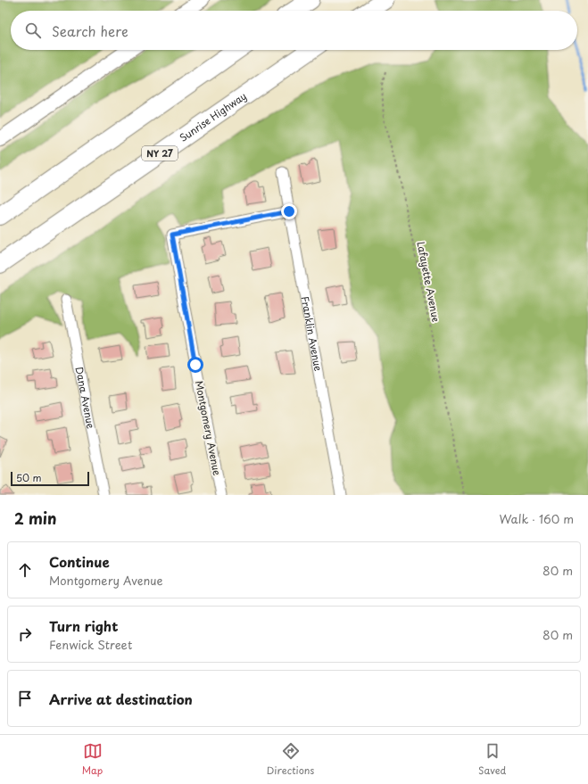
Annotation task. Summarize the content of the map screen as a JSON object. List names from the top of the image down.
{
  "streets": {
    "highway": ["Sunrise Highway", "NY 27"],
    "street": ["Franklin Avenue", "Dana Avenue", "Montgomery Avenue"],
    "path": ["Lafayette Avenue"]
  },
  "crossings": [
    ["Franklin Avenue", "Montgomery Avenue"]
  ],
  "scale_bar": "50 m",
  "page": {
    "search": "Search here",
    "scale": "50 m",
    "heading": ["2 min", "Walk · 160 m"],
    "list": [
      ["Continue", "Montgomery Avenue", "80 m"],
      ["Turn right", "Fenwick Street", "80 m"],
      "Arrive at destination"
    ],
    "nav": ["Map", "Directions", "Saved"]
  }
}
